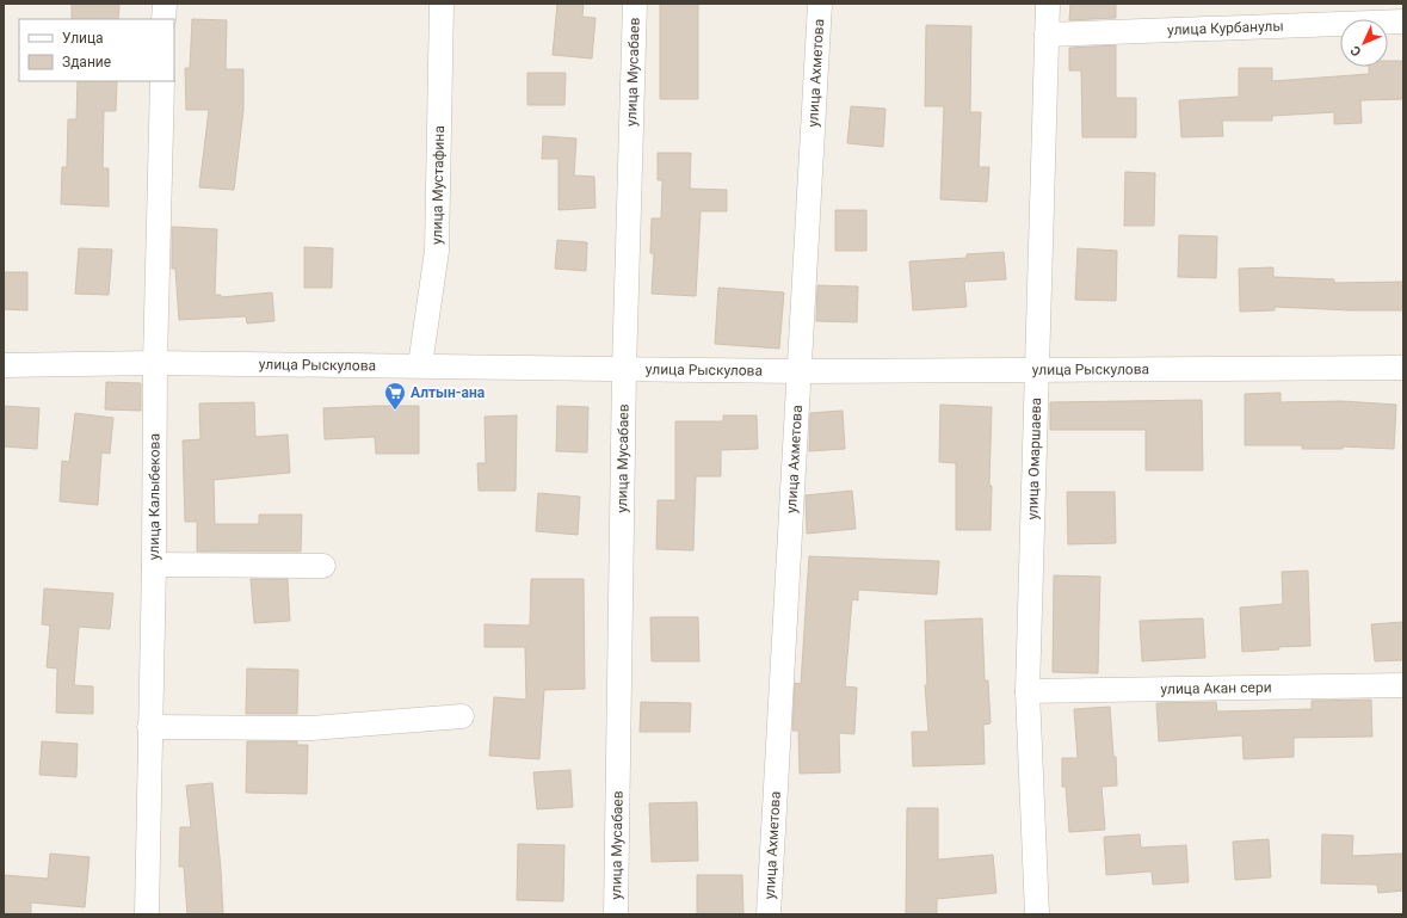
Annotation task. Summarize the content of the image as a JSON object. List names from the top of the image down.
{
  "streets": {
    "street": [
      "улица Курбанулы",
      "улица Мусабаев",
      "улица Ахметова",
      "улица Мустафина",
      "улица Рыскулова",
      "улица Омаршаева",
      "улица Калыбекова",
      "улица Акан сери"
    ]
  },
  "crossings": [
    ["улица Курбанулы", "улица Омаршаева"],
    ["улица Мусабаев", "улица Рыскулова"],
    ["улица Ахметова", "улица Рыскулова"],
    ["улица Мустафина", "улица Рыскулова"],
    ["улица Рыскулова", "улица Омаршаева"],
    ["улица Рыскулова", "улица Калыбекова"],
    ["улица Омаршаева", "улица Акан сери"]
  ],
  "places": {
    "supermarket": ["Алтын-ана"]
  },
  "legend": ["Улица", "Здание"],
  "north": "bottom left"
}
